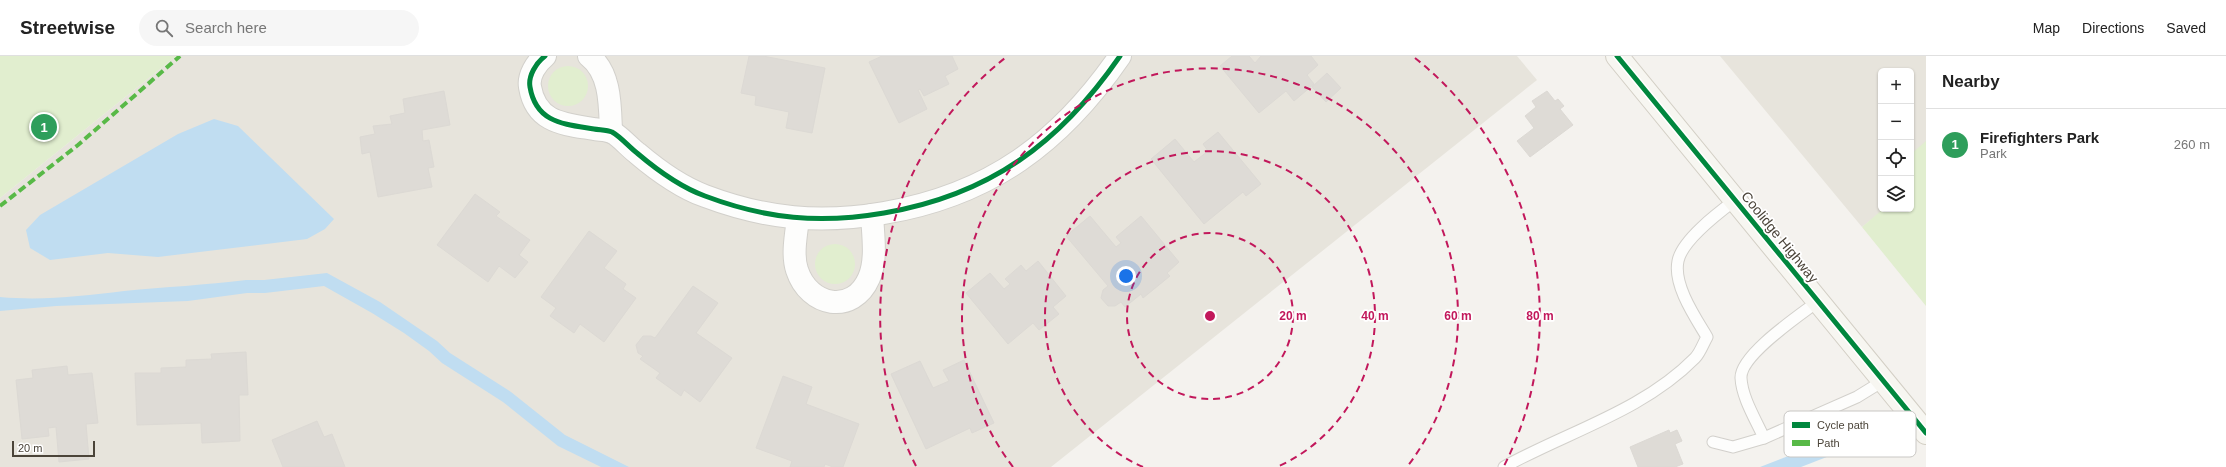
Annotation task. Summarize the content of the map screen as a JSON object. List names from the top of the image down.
{
  "streets": {
    "street": ["Coolidge Highway"]
  },
  "legend": ["Cycle path", "Path"],
  "scale_bar": "20 m",
  "page": {
    "header": "Streetwise",
    "search": "Search here",
    "nav": ["Map", "Directions", "Saved"],
    "heading": "Nearby",
    "map_buttons": ["+", "−"],
    "list": [
      {
        "mark": "1",
        "name": "Firefighters Park",
        "note": "Park",
        "value": "260 m"
      }
    ],
    "pins": "1",
    "scale": "20 m"
  },
  "rings": [
    "20 m",
    "40 m",
    "60 m",
    "80 m"
  ]
}
